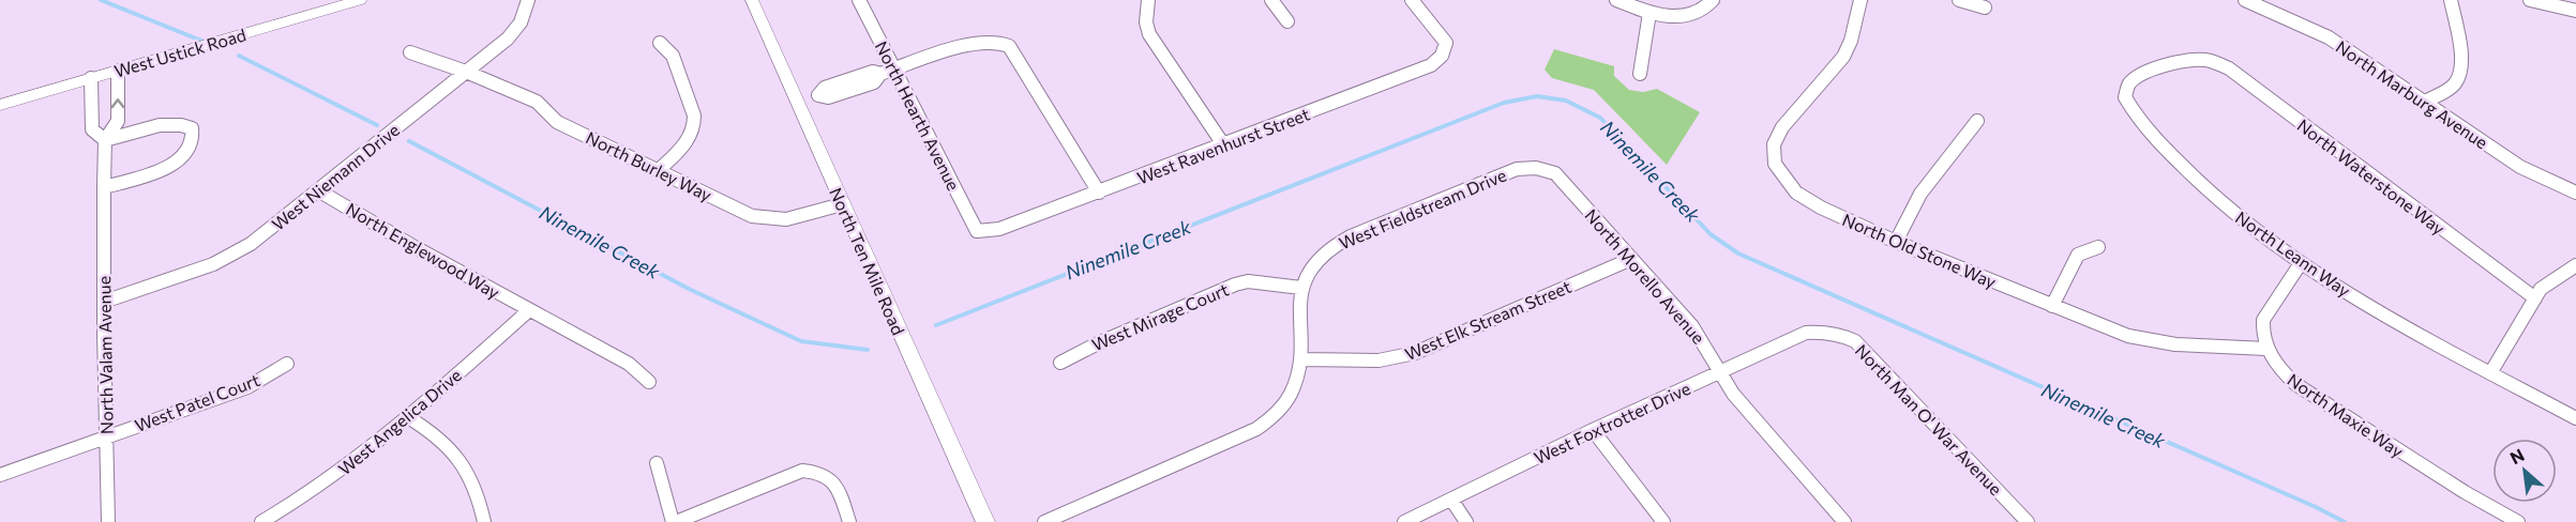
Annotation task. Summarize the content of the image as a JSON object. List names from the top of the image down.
{
  "streets": {
    "main road": ["West Ustick Road", "North Ten Mile Road"],
    "street": [
      "North Marburg Avenue",
      "North Hearth Avenue",
      "West Ravenhurst Street",
      "North Burley Way",
      "West Niemann Drive",
      "North Waterstone Way",
      "West Fieldstream Drive",
      "North Englewood Way",
      "North Old Stone Way",
      "North Leann Way",
      "North Morello Avenue",
      "West Mirage Court",
      "West Elk Stream Street",
      "North Valam Avenue",
      "West Patel Court",
      "North Maxie Way",
      "North Man O' War Avenue",
      "West Angelica Drive",
      "West Foxtrotter Drive"
    ]
  },
  "crossings": [
    ["West Ustick Road", "North Valam Avenue"],
    ["North Hearth Avenue", "West Ravenhurst Street"],
    ["North Burley Way", "West Niemann Drive"],
    ["North Burley Way", "North Ten Mile Road"],
    ["West Niemann Drive", "North Englewood Way"],
    ["West Niemann Drive", "North Valam Avenue"],
    ["North Waterstone Way", "North Leann Way"],
    ["West Fieldstream Drive", "North Morello Avenue"],
    ["West Fieldstream Drive", "West Mirage Court"],
    ["West Fieldstream Drive", "West Elk Stream Street"],
    ["North Englewood Way", "West Angelica Drive"],
    ["North Old Stone Way", "North Maxie Way"],
    ["North Morello Avenue", "West Elk Stream Street"],
    ["North Morello Avenue", "West Foxtrotter Drive"],
    ["North Valam Avenue", "West Patel Court"],
    ["North Man O' War Avenue", "West Foxtrotter Drive"]
  ],
  "water": ["Ninemile Creek"],
  "north": "top left"
}
